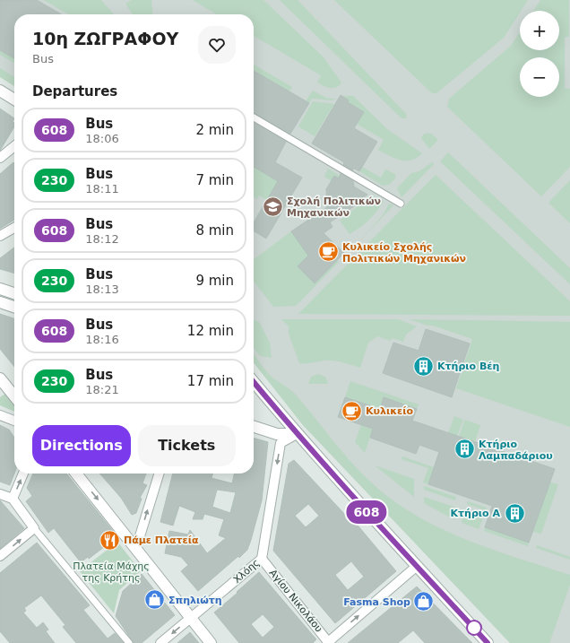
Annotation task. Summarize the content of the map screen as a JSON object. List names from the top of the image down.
{
  "streets": {
    "street": ["Χλόης", "Αγίου Νικολάου"]
  },
  "crossings": [
    ["Χλόης", "Αγίου Νικολάου"]
  ],
  "one_way": ["Χλόης"],
  "parks": ["Πλατεία Μάχης της Κρήτης"],
  "places": {
    "school or university": ["Σχολή Πολιτικών Μηχανικών"],
    "cafe": ["Κυλικείο Σχολής Πολιτικών Μηχανικών", "Κυλικείο"],
    "building": ["Κτήριο Βέη", "Κτήριο Λαμπαδάριου", "Κτήριο Α"],
    "restaurant": ["Πάμε Πλατεία"],
    "shop": ["Σπηλιώτη", "Fasma Shop"]
  },
  "lines": ["bus line 608"],
  "page": {
    "on_map": "608",
    "map_buttons": ["+", "−"],
    "heading": [
      ["10η ΖΩΓΡΑΦΟΥ", "Bus"],
      "Departures"
    ],
    "list": [
      {
        "mark": "608",
        "name": "Bus",
        "note": "18:06",
        "value": "2 min"
      },
      {
        "mark": "230",
        "name": "Bus",
        "note": "18:11",
        "value": "7 min"
      },
      {
        "mark": "608",
        "name": "Bus",
        "note": "18:12",
        "value": "8 min"
      },
      {
        "mark": "230",
        "name": "Bus",
        "note": "18:13",
        "value": "9 min"
      },
      {
        "mark": "608",
        "name": "Bus",
        "note": "18:16",
        "value": "12 min"
      },
      {
        "mark": "230",
        "name": "Bus",
        "note": "18:21",
        "value": "17 min"
      }
    ],
    "buttons": ["Directions", "Tickets"]
  }
}
